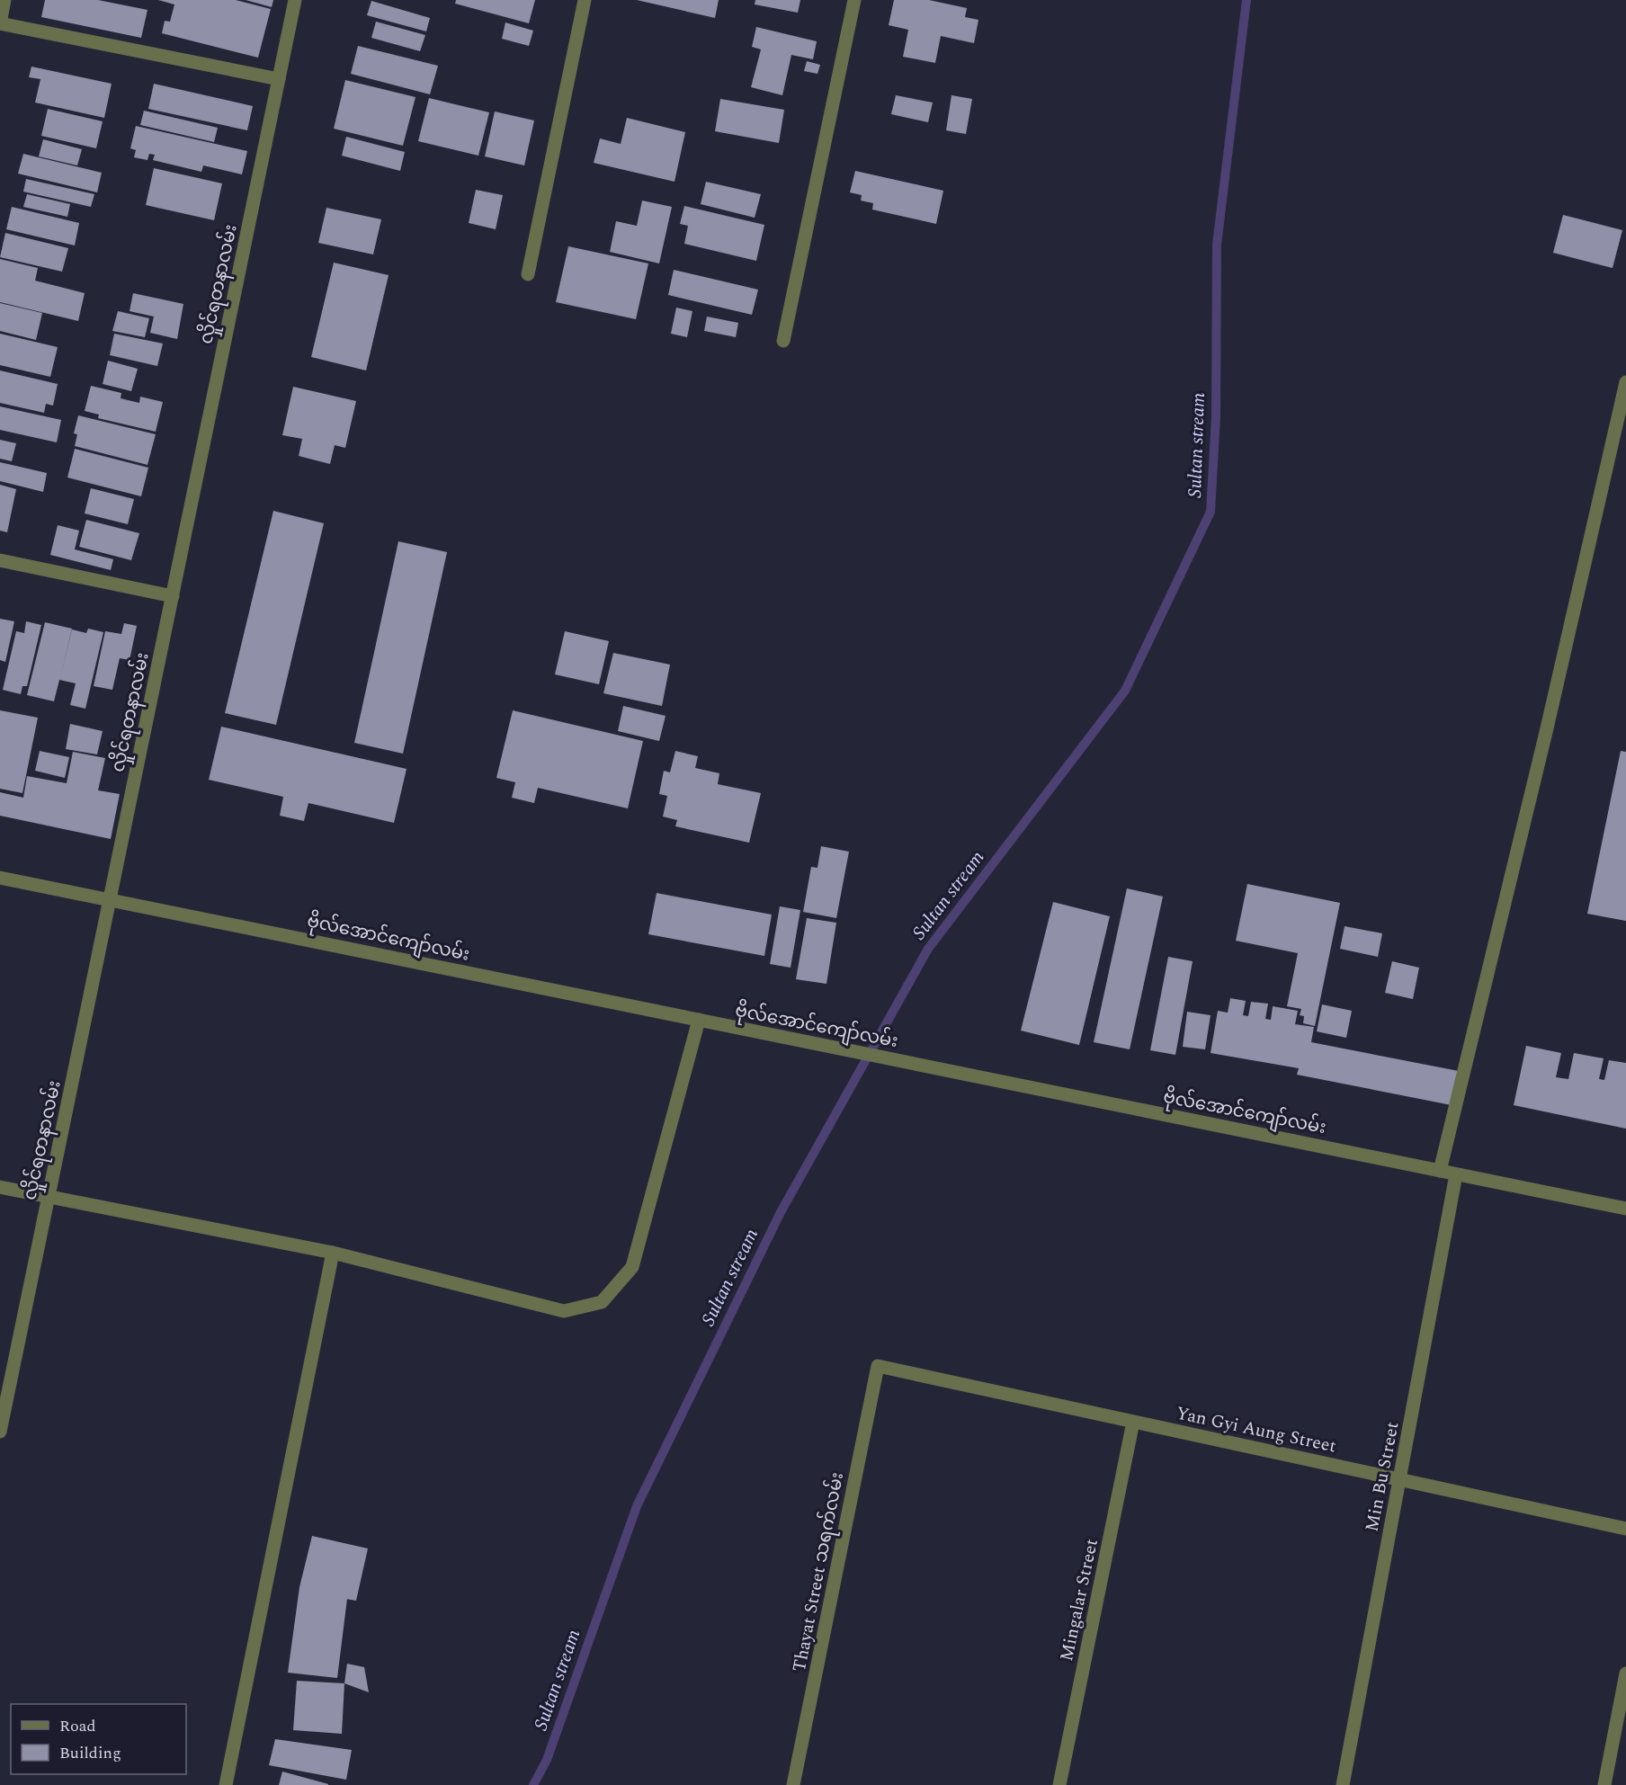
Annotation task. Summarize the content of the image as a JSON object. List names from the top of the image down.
{
  "streets": {
    "street": [
      "လှိုင်ရတနာလမ်း",
      "ဗိုလ်အောင်ကျော်လမ်း",
      "Yan Gyi Aung Street",
      "Min Bu Street",
      "Thayat Street သရက်လမ်း",
      "Mingalar Street"
    ]
  },
  "crossings": [
    ["လှိုင်ရတနာလမ်း", "ဗိုလ်အောင်ကျော်လမ်း"],
    ["ဗိုလ်အောင်ကျော်လမ်း", "Min Bu Street"],
    ["Yan Gyi Aung Street", "Min Bu Street"],
    ["Yan Gyi Aung Street", "Thayat Street သရက်လမ်း"],
    ["Yan Gyi Aung Street", "Mingalar Street"]
  ],
  "water": ["Sultan stream"],
  "legend": ["Road", "Building"]
}
